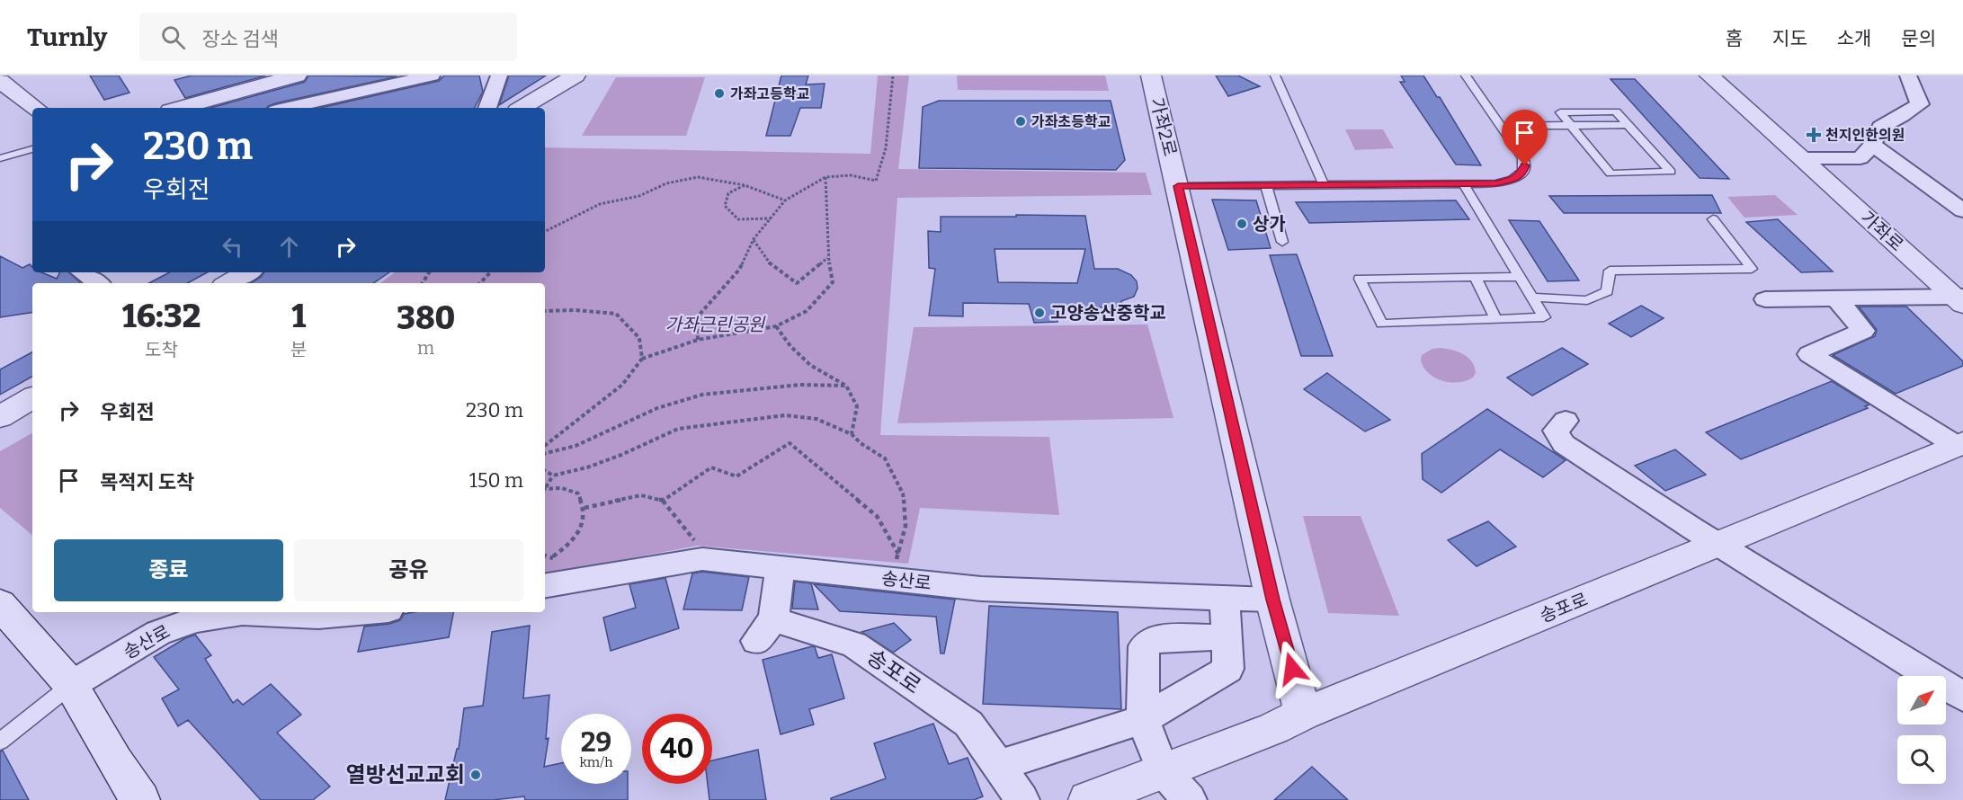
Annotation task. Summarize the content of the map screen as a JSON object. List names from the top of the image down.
{
  "streets": {
    "street": [
      "가좌2로",
      "가좌로",
      "송산로",
      "송포로"
    ]
  },
  "crossings": [
    ["가좌2로", "송산로"],
    ["가좌2로", "송포로"],
    ["송산로", "송포로"]
  ],
  "parks": ["가좌근린공원"],
  "places": {
    "other": [
      "가좌고등학교",
      "가좌초등학교",
      "상가",
      "고양송산중학교",
      "열방선교교회"
    ],
    "health": ["천지인한의원"]
  },
  "north": "top right",
  "page": {
    "header": "Turnly",
    "search": "장소 검색",
    "nav": [
      "홈",
      "지도",
      "소개",
      "문의"
    ],
    "turn": ["230 m", "우회전"],
    "eta": [
      "16:32",
      "도착",
      "1",
      "분",
      "380",
      "m"
    ],
    "list": [
      {
        "name": "우회전",
        "value": "230 m"
      },
      {
        "name": "목적지 도착",
        "value": "150 m"
      }
    ],
    "buttons": ["종료", "공유"],
    "speed": "29 km/h",
    "limit": "40"
  }
}
